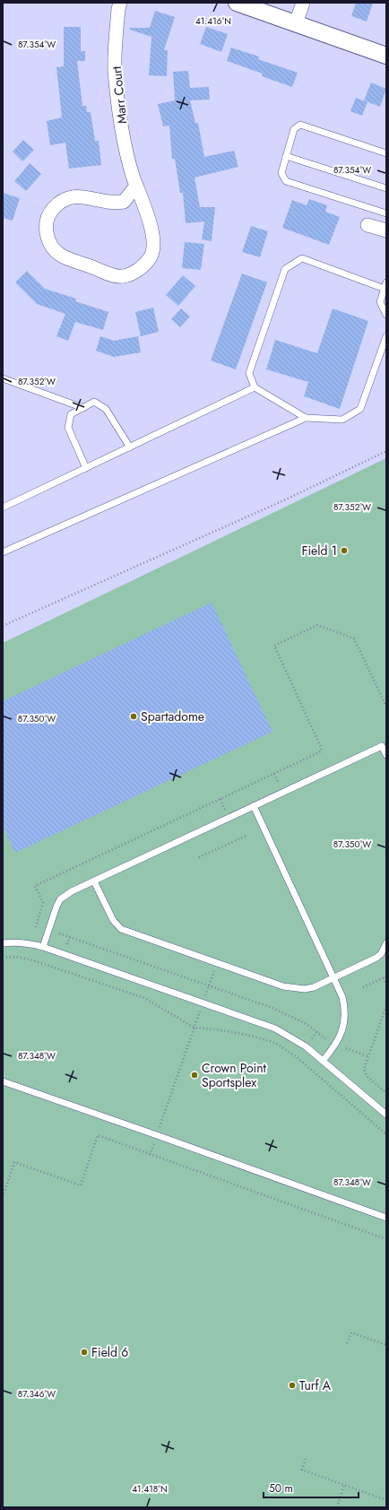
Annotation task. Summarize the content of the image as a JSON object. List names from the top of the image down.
{
  "streets": {
    "street": ["Marr Court"]
  },
  "places": [
    "Field 1",
    "Spartadome",
    "Crown Point Sportsplex",
    "Field 6",
    "Turf A"
  ],
  "scale_bar": "50 m",
  "coordinates": [
    "41.416°N",
    "87.354°W",
    "87.352°W",
    "87.350°W",
    "87.348°W",
    "87.346°W",
    "41.418°N"
  ]
}
